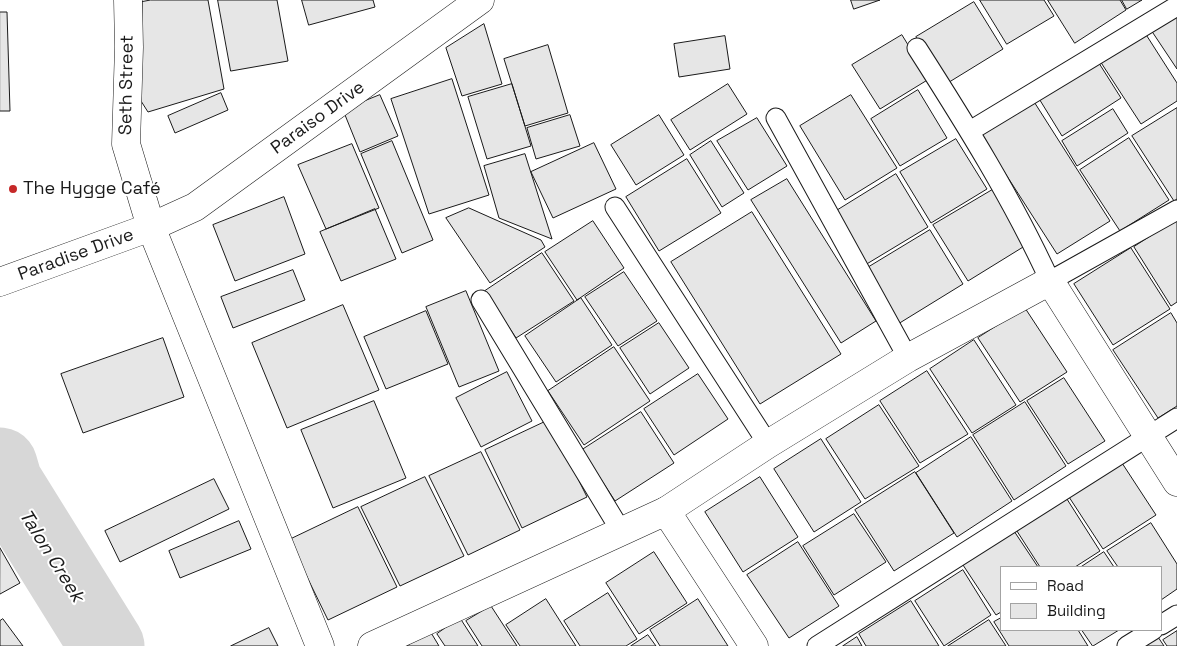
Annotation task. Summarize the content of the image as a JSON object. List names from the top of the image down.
{
  "streets": {
    "street": ["Seth Street", "Paraiso Drive", "Paradise Drive"]
  },
  "crossings": [
    ["Seth Street", "Paraiso Drive"],
    ["Seth Street", "Paradise Drive"],
    ["Paraiso Drive", "Paradise Drive"]
  ],
  "water": ["Talon Creek"],
  "places": ["The Hygge Café"],
  "legend": ["Road", "Building"]
}
